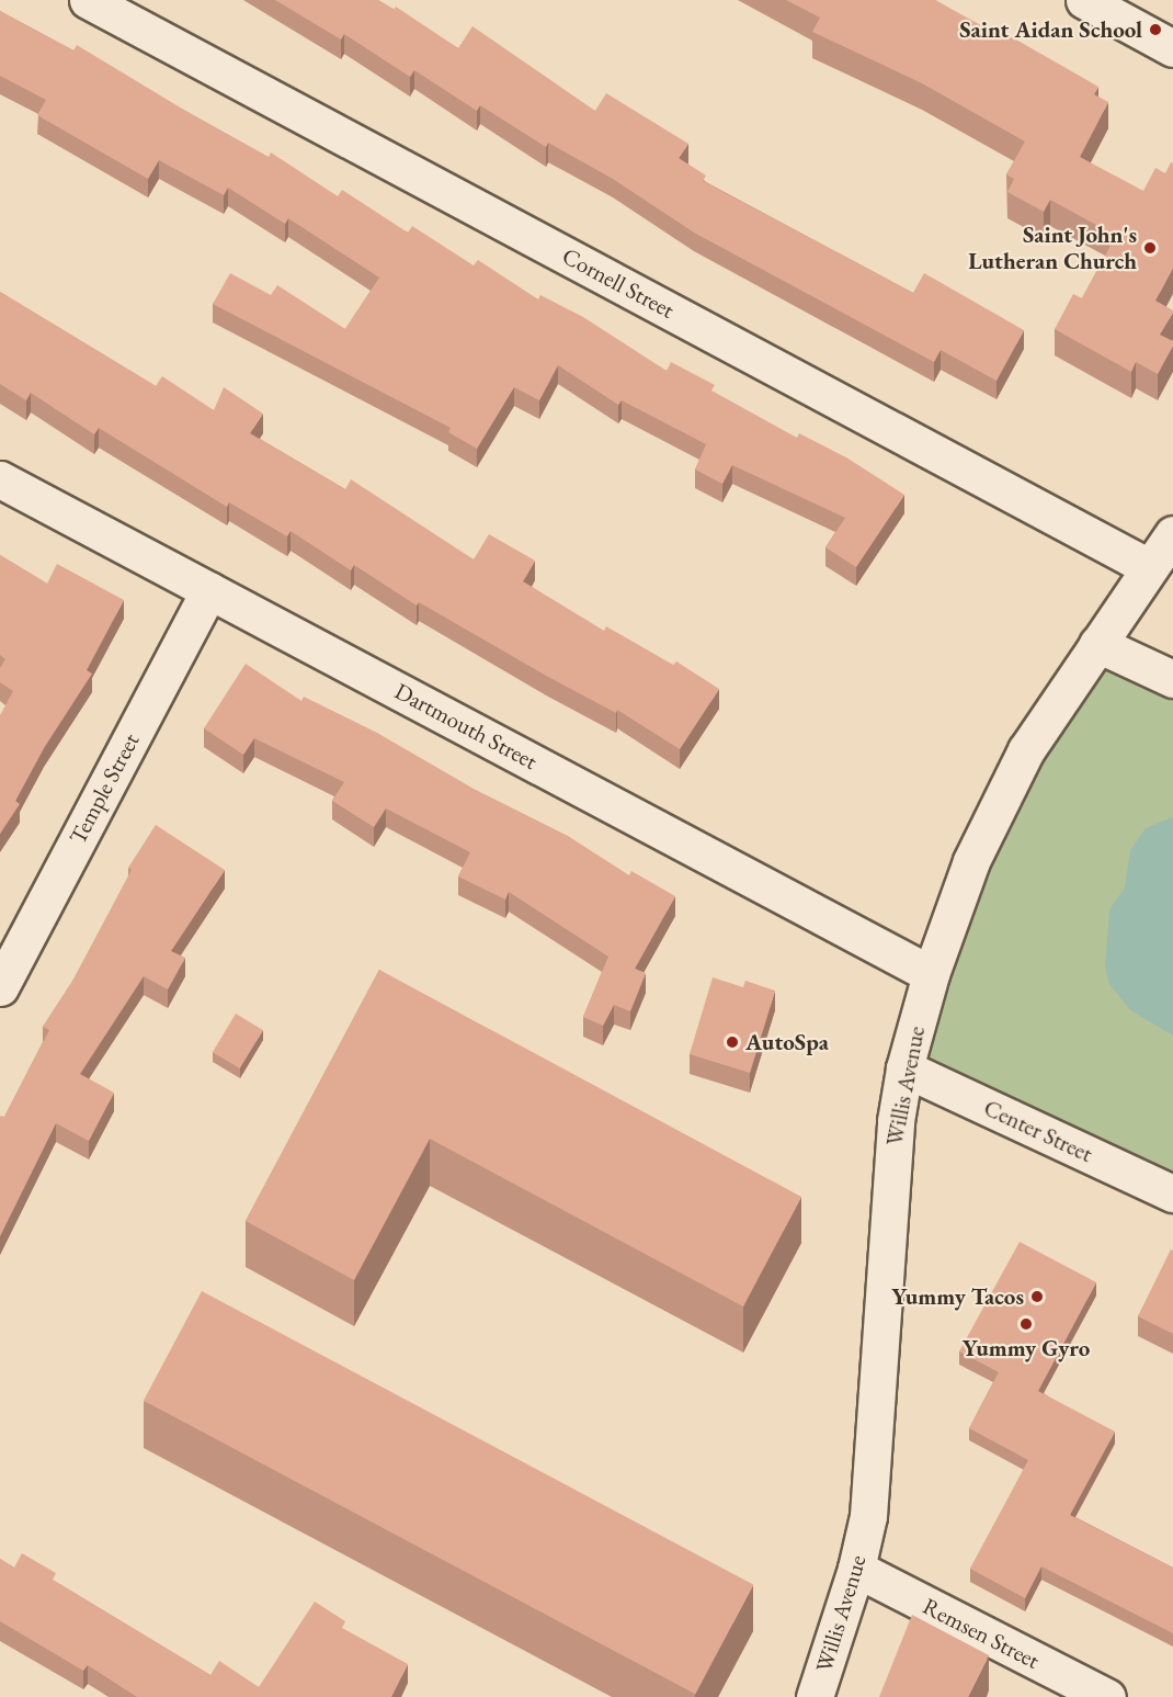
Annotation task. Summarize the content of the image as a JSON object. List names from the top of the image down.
{
  "streets": {
    "street": [
      "Cornell Street",
      "Dartmouth Street",
      "Temple Street",
      "Willis Avenue",
      "Center Street",
      "Remsen Street"
    ]
  },
  "crossings": [
    ["Cornell Street", "Willis Avenue"],
    ["Dartmouth Street", "Temple Street"],
    ["Dartmouth Street", "Willis Avenue"],
    ["Willis Avenue", "Center Street"],
    ["Willis Avenue", "Remsen Street"]
  ],
  "places": [
    "Saint Aidan School",
    "Saint John's Lutheran Church",
    "AutoSpa",
    "Yummy Tacos",
    "Yummy Gyro"
  ]
}
